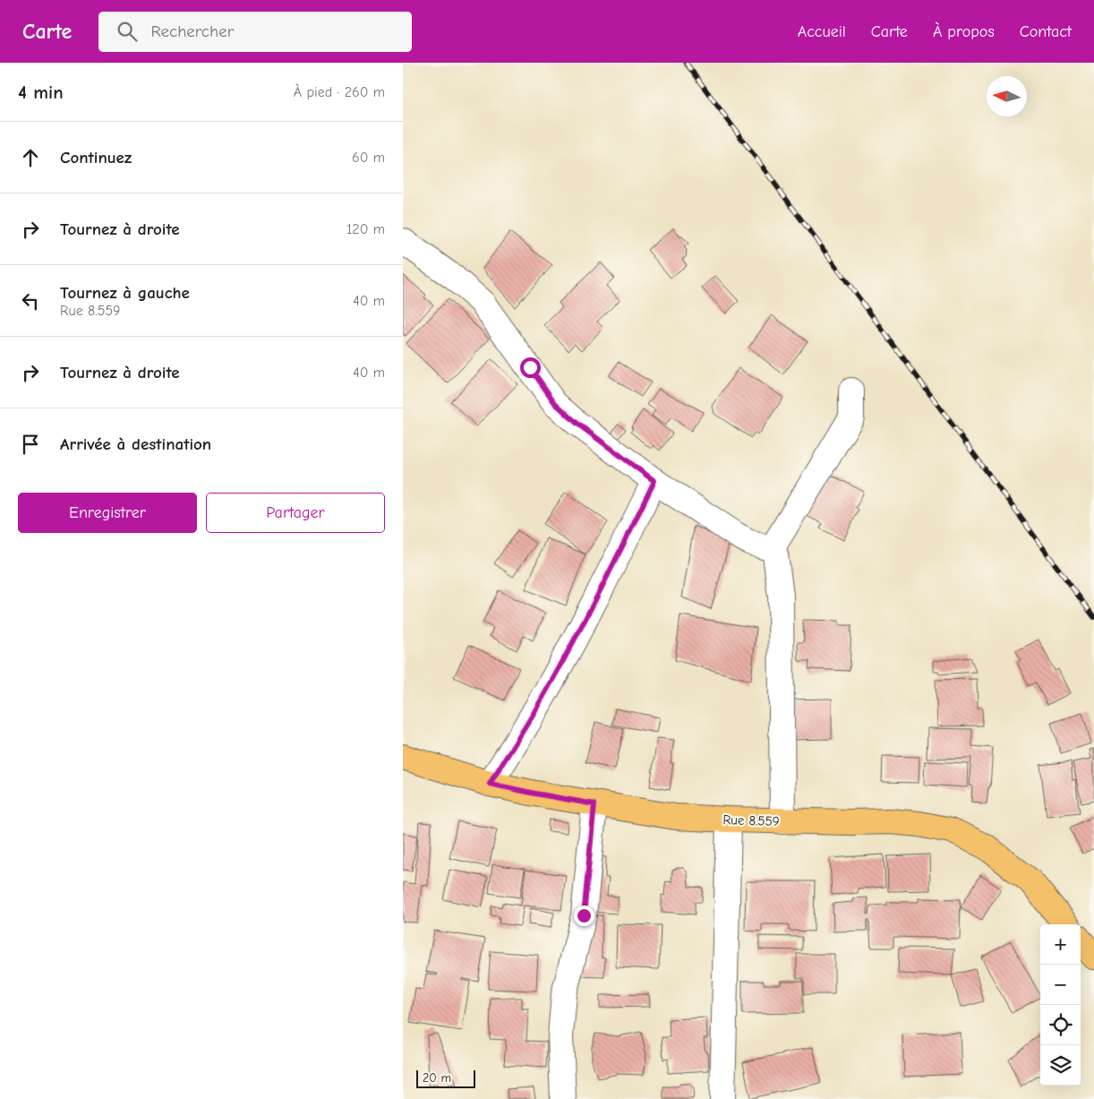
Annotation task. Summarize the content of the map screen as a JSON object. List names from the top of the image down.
{
  "streets": {
    "main road": ["Rue 8.559"]
  },
  "scale_bar": "20 m",
  "north": "left",
  "page": {
    "header": "Carte",
    "search": "Rechercher",
    "nav": [
      "Accueil",
      "Carte",
      "À propos",
      "Contact"
    ],
    "heading": ["4 min", "À pied · 260 m"],
    "list": [
      ["Continuez", "60 m"],
      ["Tournez à droite", "120 m"],
      ["Tournez à gauche", "Rue 8.559", "40 m"],
      ["Tournez à droite", "40 m"],
      "Arrivée à destination"
    ],
    "buttons": ["Enregistrer", "Partager"],
    "map_buttons": ["+", "−"],
    "scale": "20 m"
  }
}
